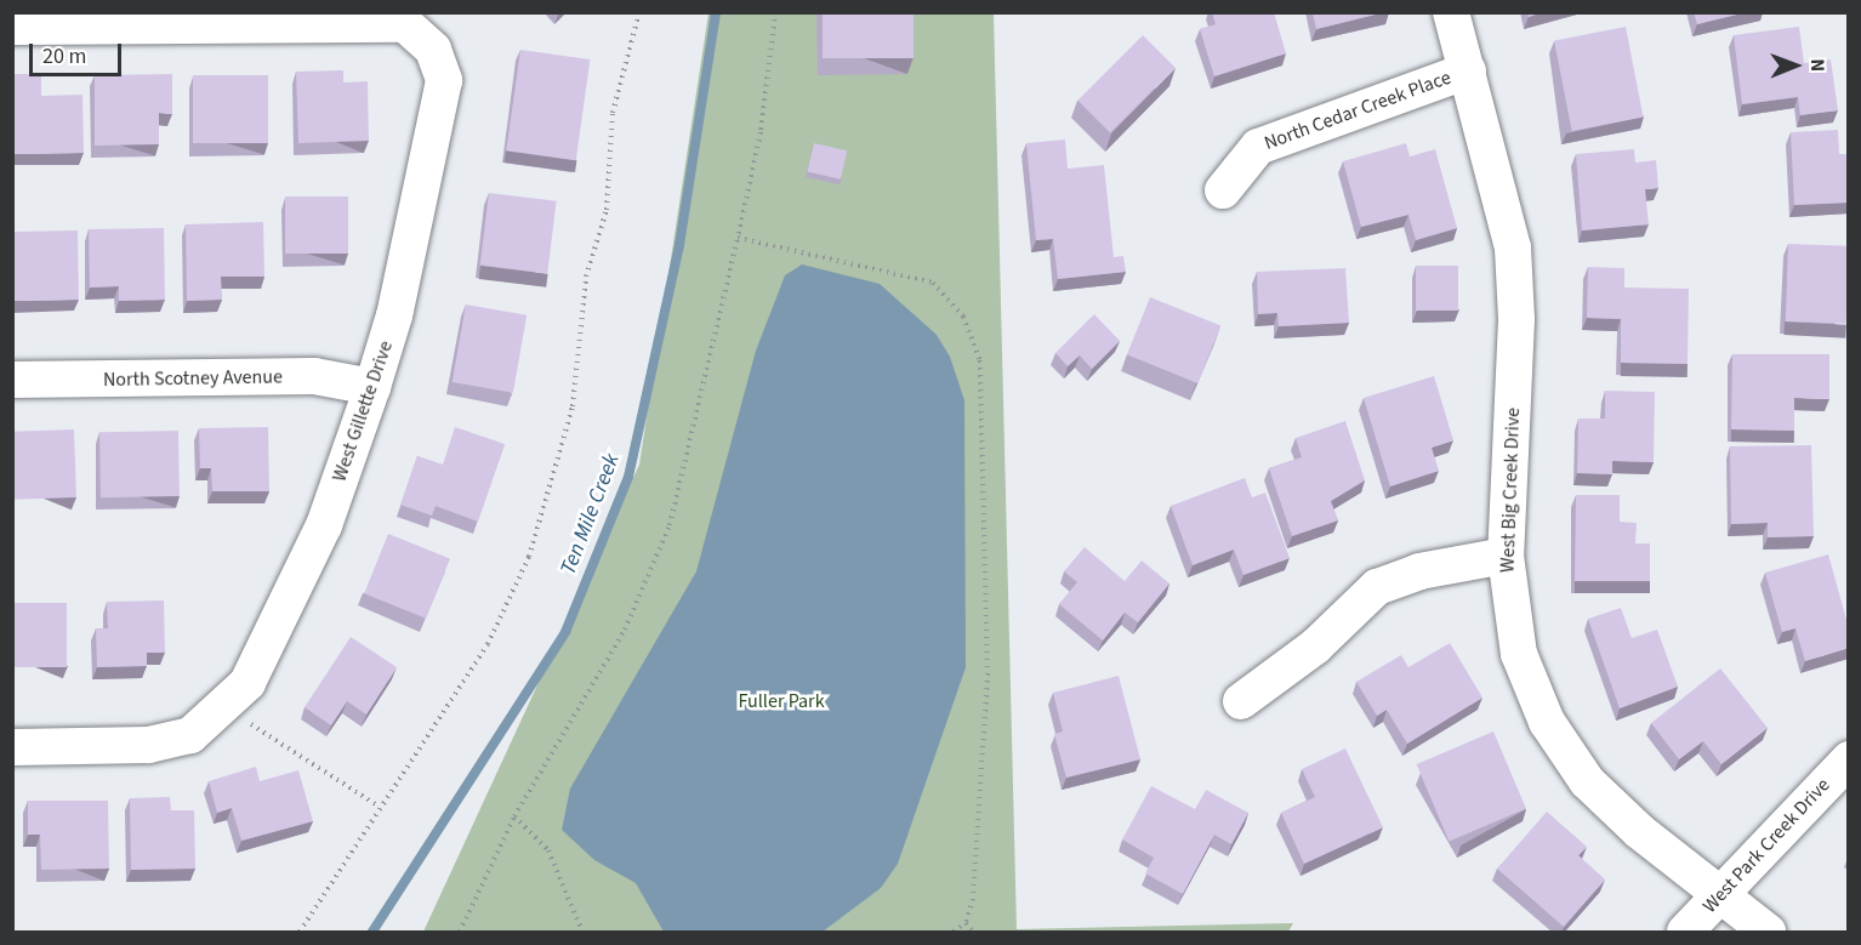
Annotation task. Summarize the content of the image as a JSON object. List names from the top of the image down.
{
  "streets": {
    "street": [
      "North Cedar Creek Place",
      "North Scotney Avenue",
      "West Gillette Drive",
      "West Big Creek Drive",
      "West Park Creek Drive"
    ]
  },
  "crossings": [
    ["North Cedar Creek Place", "West Big Creek Drive"],
    ["North Scotney Avenue", "West Gillette Drive"],
    ["West Big Creek Drive", "West Park Creek Drive"]
  ],
  "water": ["Ten Mile Creek"],
  "parks": ["Fuller Park"],
  "scale_bar": "20 m",
  "north": "right"
}
